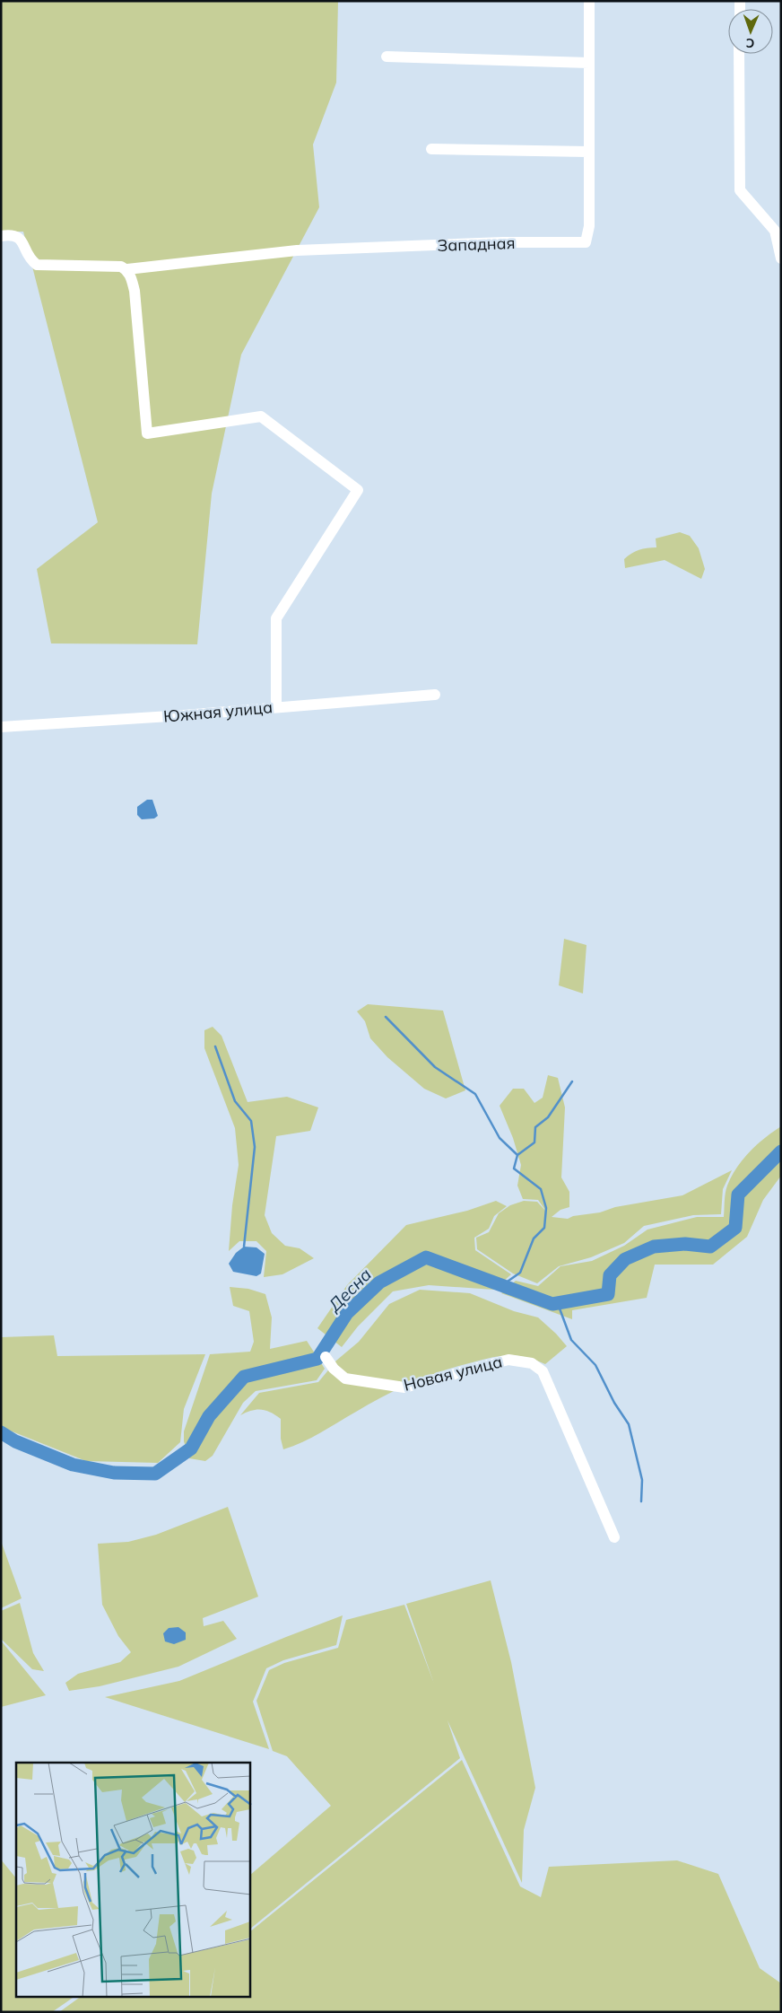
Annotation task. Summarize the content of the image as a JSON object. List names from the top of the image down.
{
  "streets": {
    "street": ["Западная", "Южная улица", "Новая улица"]
  },
  "water": ["Десна"],
  "north": "bottom"
}
